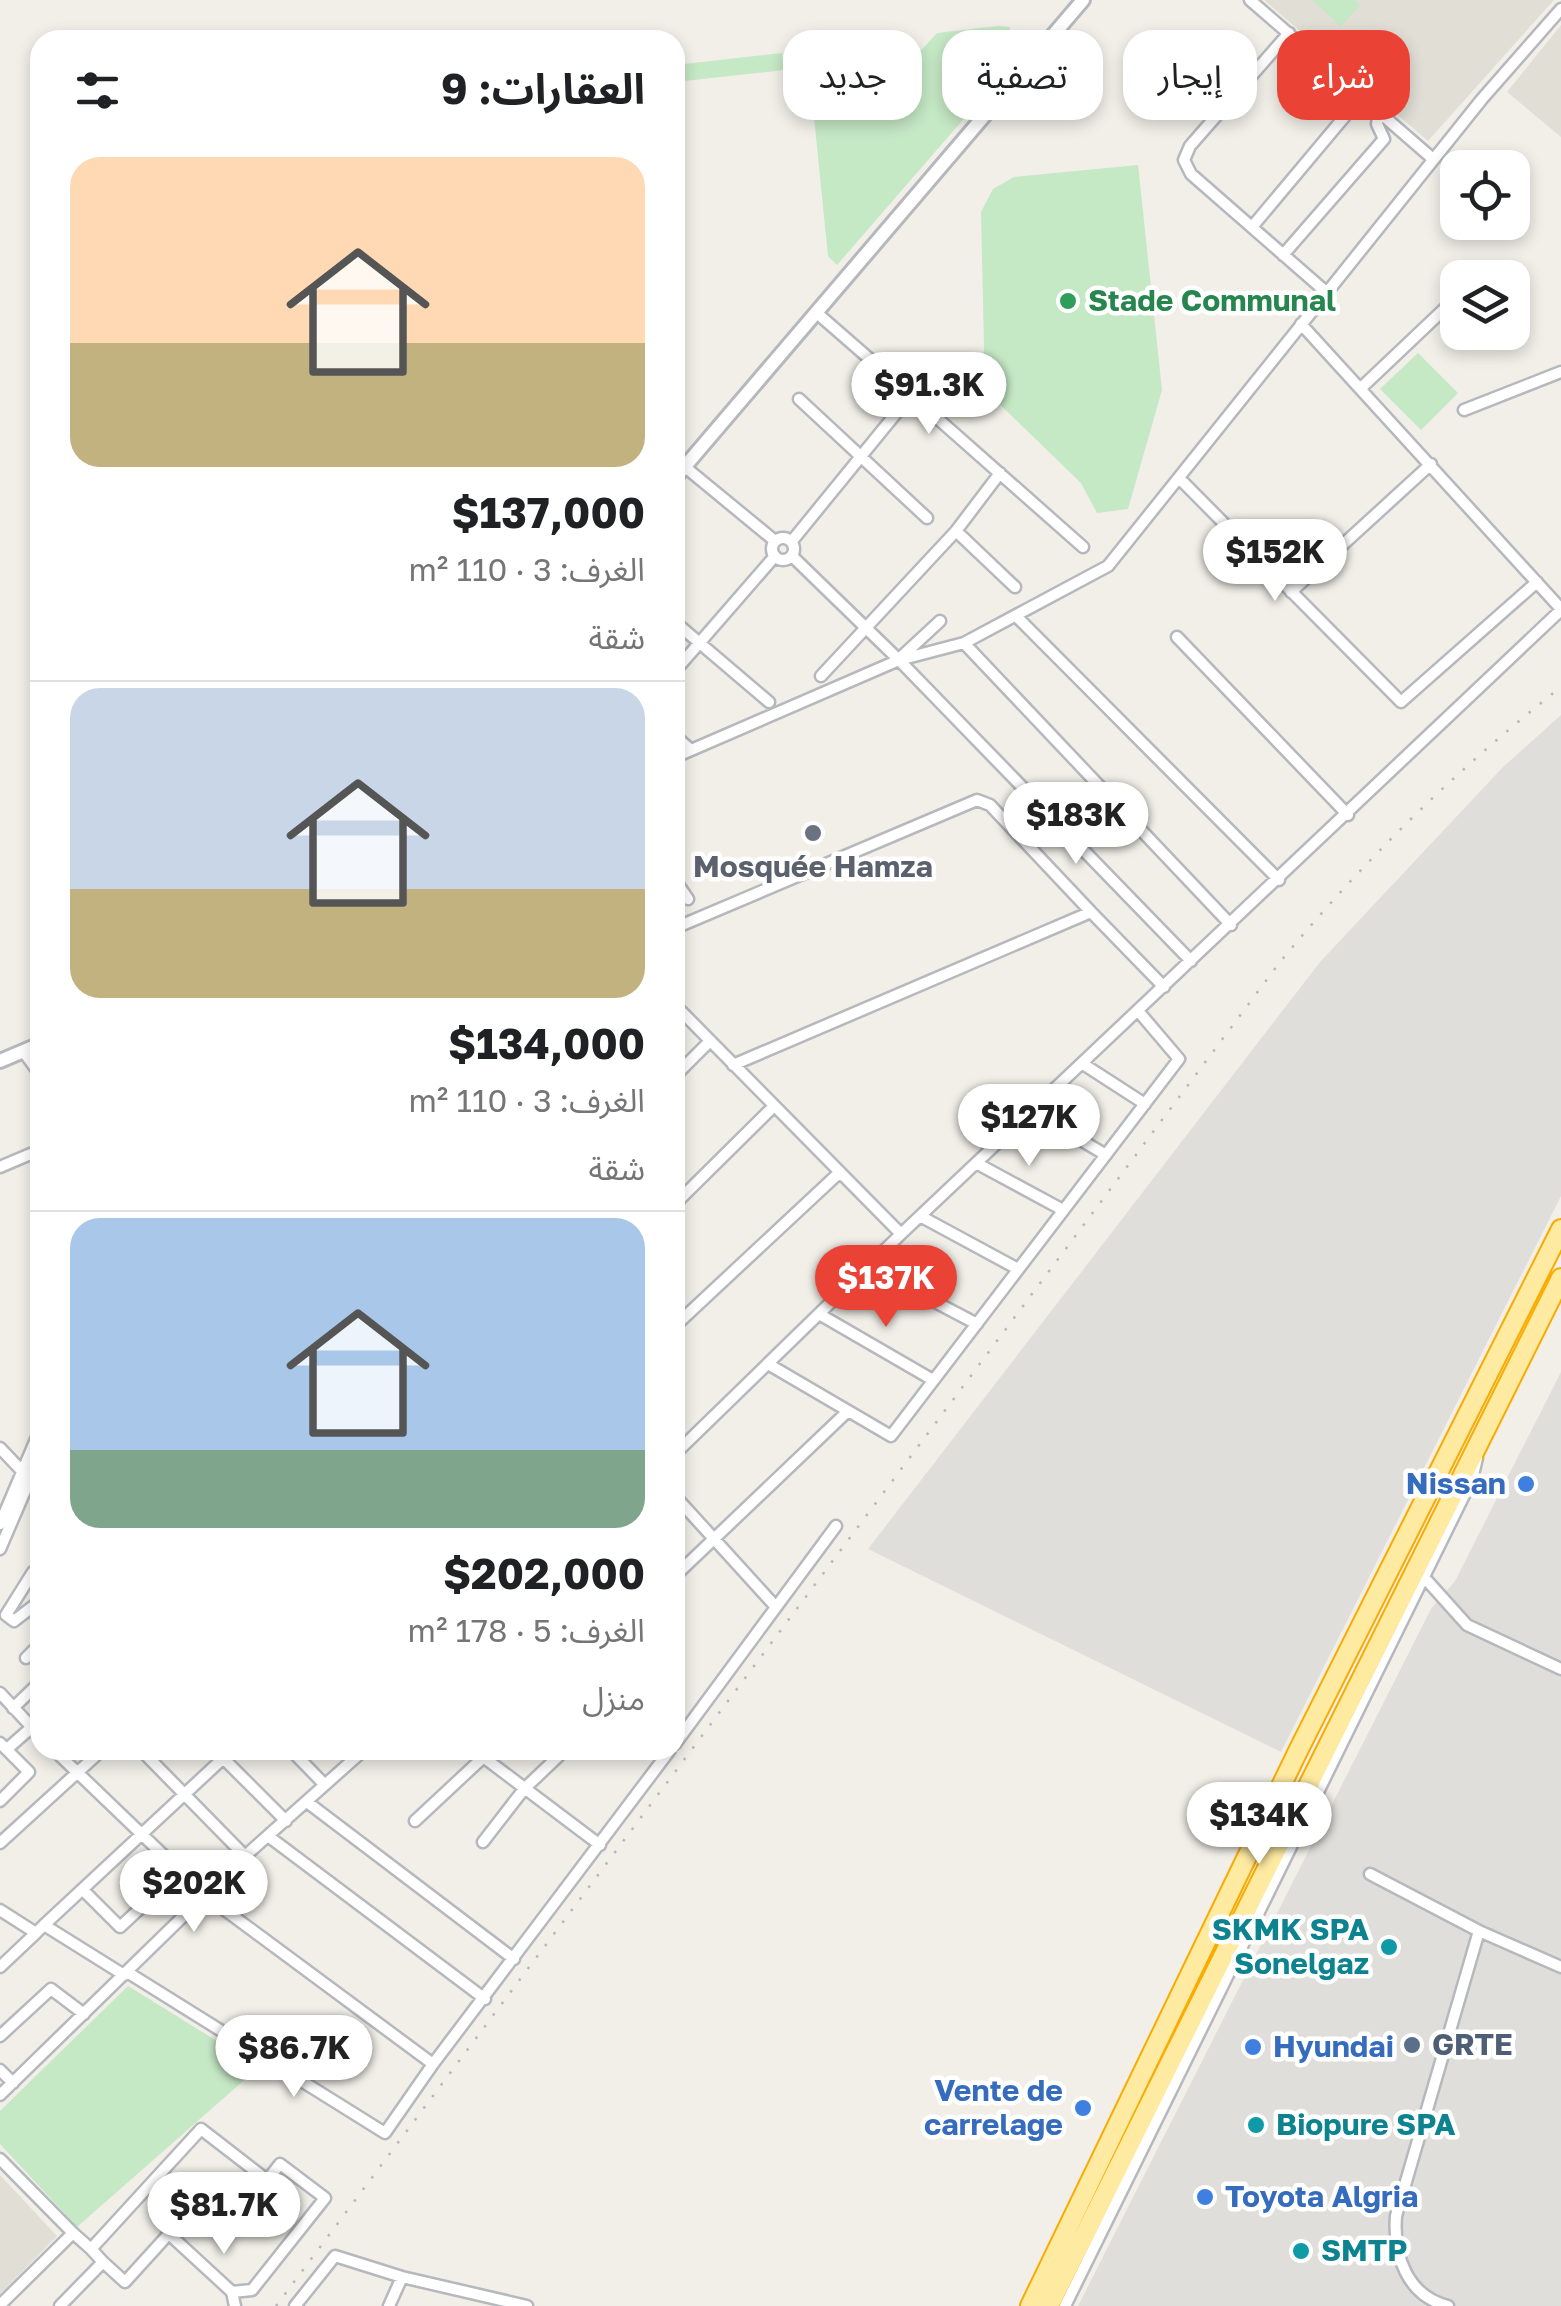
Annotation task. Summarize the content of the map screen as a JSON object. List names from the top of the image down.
{
  "places": [
    "Stade Communal",
    "Mosquée Hamza",
    "Nissan",
    "SKMK SPA Sonelgaz",
    "GRTE",
    "Hyundai",
    "Vente de carrelage",
    "Biopure SPA",
    "Toyota Algria",
    "SMTP"
  ],
  "page": {
    "chip": [
      "شراء",
      "إيجار",
      "تصفية",
      "جديد"
    ],
    "heading": "العقارات: 9",
    "list": [
      {
        "name": "$137,000",
        "note": "الغرف: 3 · 110 m² · شقة"
      },
      {
        "name": "$134,000",
        "note": "الغرف: 3 · 110 m² · شقة"
      },
      {
        "name": "$202,000",
        "note": "الغرف: 5 · 178 m² · منزل"
      }
    ],
    "price": [
      "$91.3K",
      "$152K",
      "$183K",
      "$127K",
      "$137K",
      "$134K",
      "$202K",
      "$86.7K",
      "$81.7K"
    ]
  }
}
